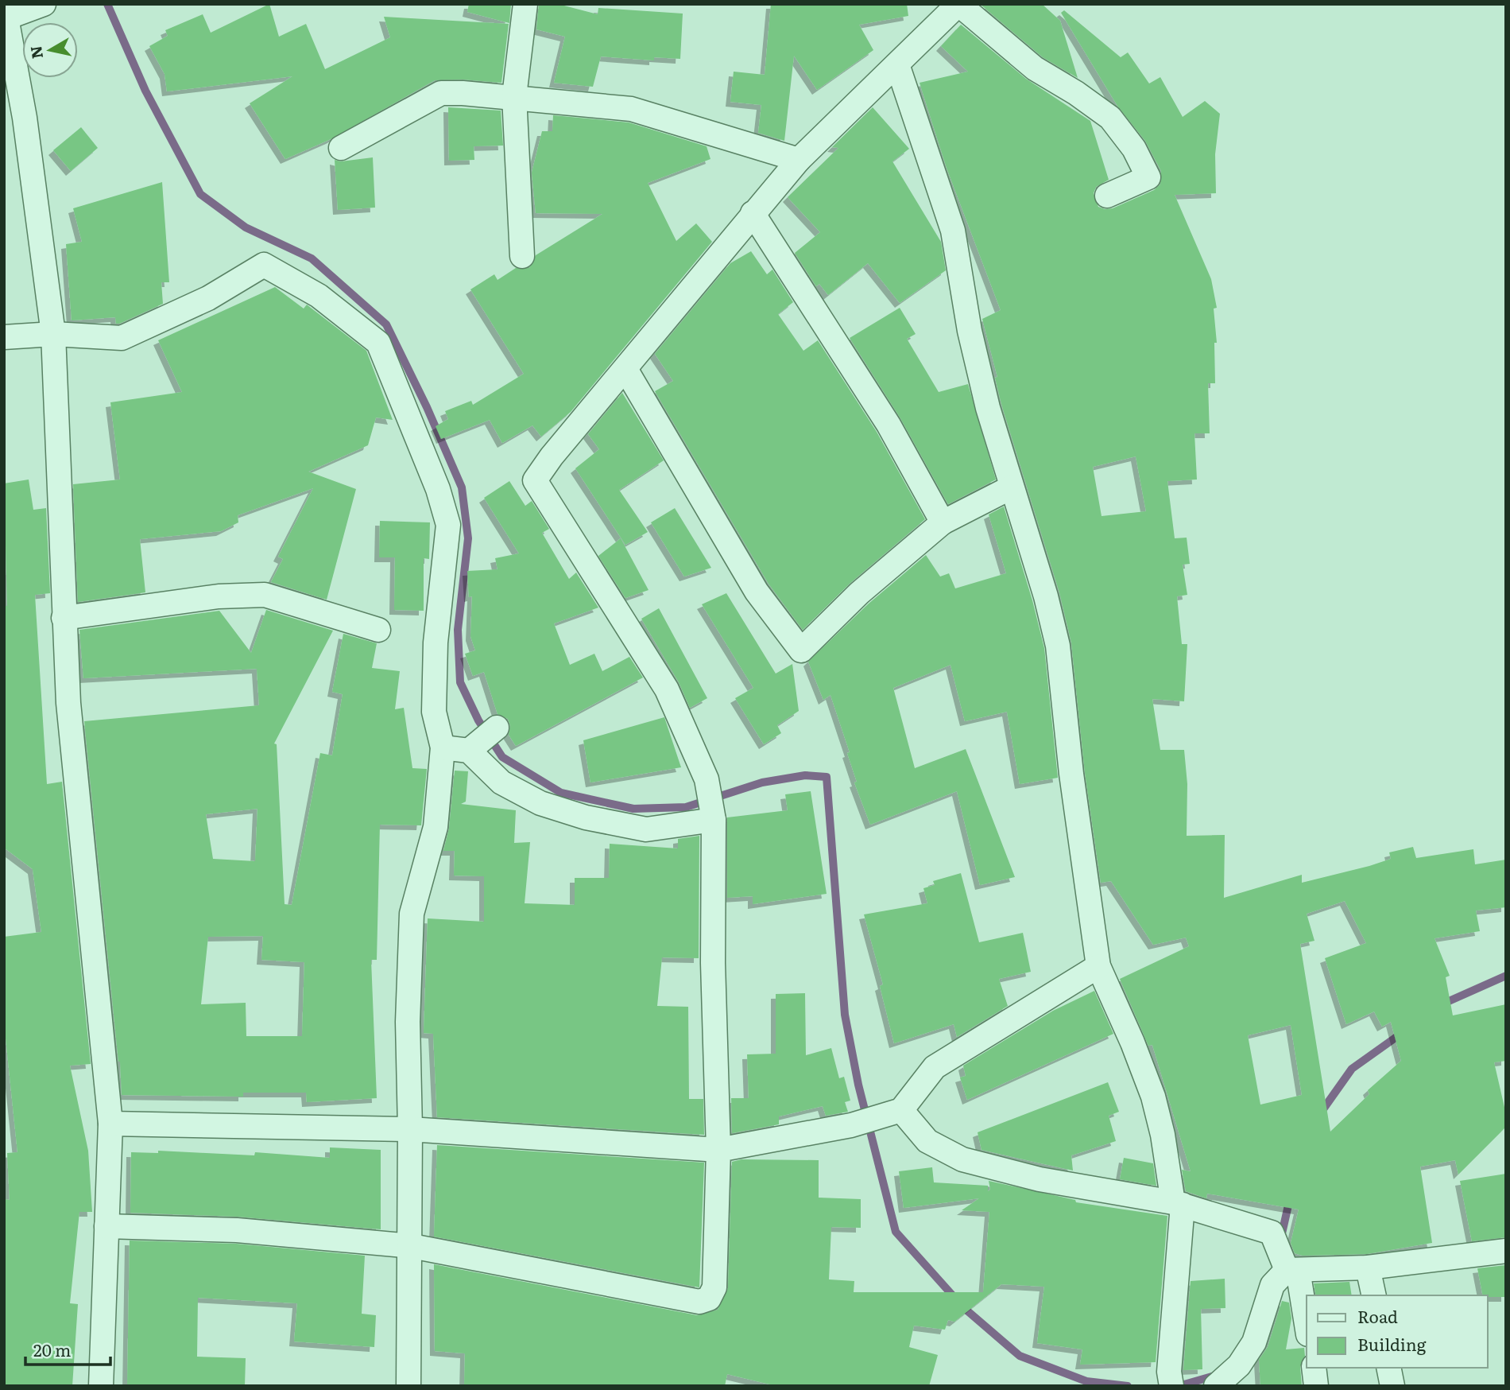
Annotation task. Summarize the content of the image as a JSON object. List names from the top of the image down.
{
  "legend": ["Road", "Building"],
  "scale_bar": "20 m",
  "north": "left"
}
